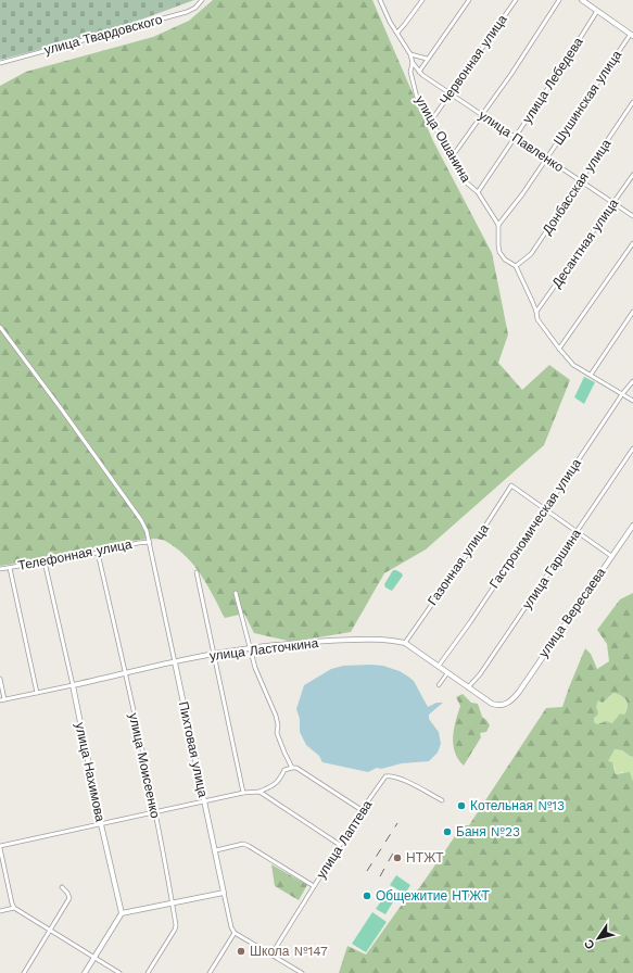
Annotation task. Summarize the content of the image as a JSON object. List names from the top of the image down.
{
  "streets": {
    "street": [
      "улица Твардовского",
      "Червонная улица",
      "улица Лебедева",
      "Шушинская улица",
      "улица Ошанина",
      "улица Павленко",
      "Донбасская улица",
      "Десантная улица",
      "Гастрономическая улица",
      "Телефонная улица",
      "Газонная улица",
      "улица Гаршина",
      "улица Вересаева",
      "улица Ласточкина",
      "Пихтовая улица",
      "улица Моисеенко",
      "улица Нахимова",
      "улица Лаптева"
    ]
  },
  "crossings": [
    ["Червонная улица", "улица Ошанина"],
    ["Червонная улица", "улица Павленко"],
    ["улица Лебедева", "улица Ошанина"],
    ["улица Лебедева", "улица Павленко"],
    ["Шушинская улица", "улица Ошанина"],
    ["Шушинская улица", "улица Павленко"],
    ["улица Ошанина", "улица Павленко"],
    ["улица Ошанина", "Донбасская улица"],
    ["улица Ошанина", "Десантная улица"],
    ["улица Ошанина", "Гастрономическая улица"],
    ["улица Павленко", "Донбасская улица"],
    ["улица Павленко", "Десантная улица"],
    ["Гастрономическая улица", "Газонная улица"],
    ["Гастрономическая улица", "улица Ласточкина"],
    ["Телефонная улица", "Пихтовая улица"],
    ["Телефонная улица", "улица Моисеенко"],
    ["Телефонная улица", "улица Нахимова"],
    ["Газонная улица", "улица Ласточкина"],
    ["улица Гаршина", "улица Ласточкина"],
    ["улица Вересаева", "улица Ласточкина"],
    ["улица Ласточкина", "Пихтовая улица"],
    ["улица Ласточкина", "улица Моисеенко"],
    ["улица Ласточкина", "улица Нахимова"]
  ],
  "places": [
    "Котельная №13",
    "Баня №23",
    "НТЖТ",
    "Общежитие НТЖТ",
    "Школа №147"
  ],
  "north": "bottom left"
}
